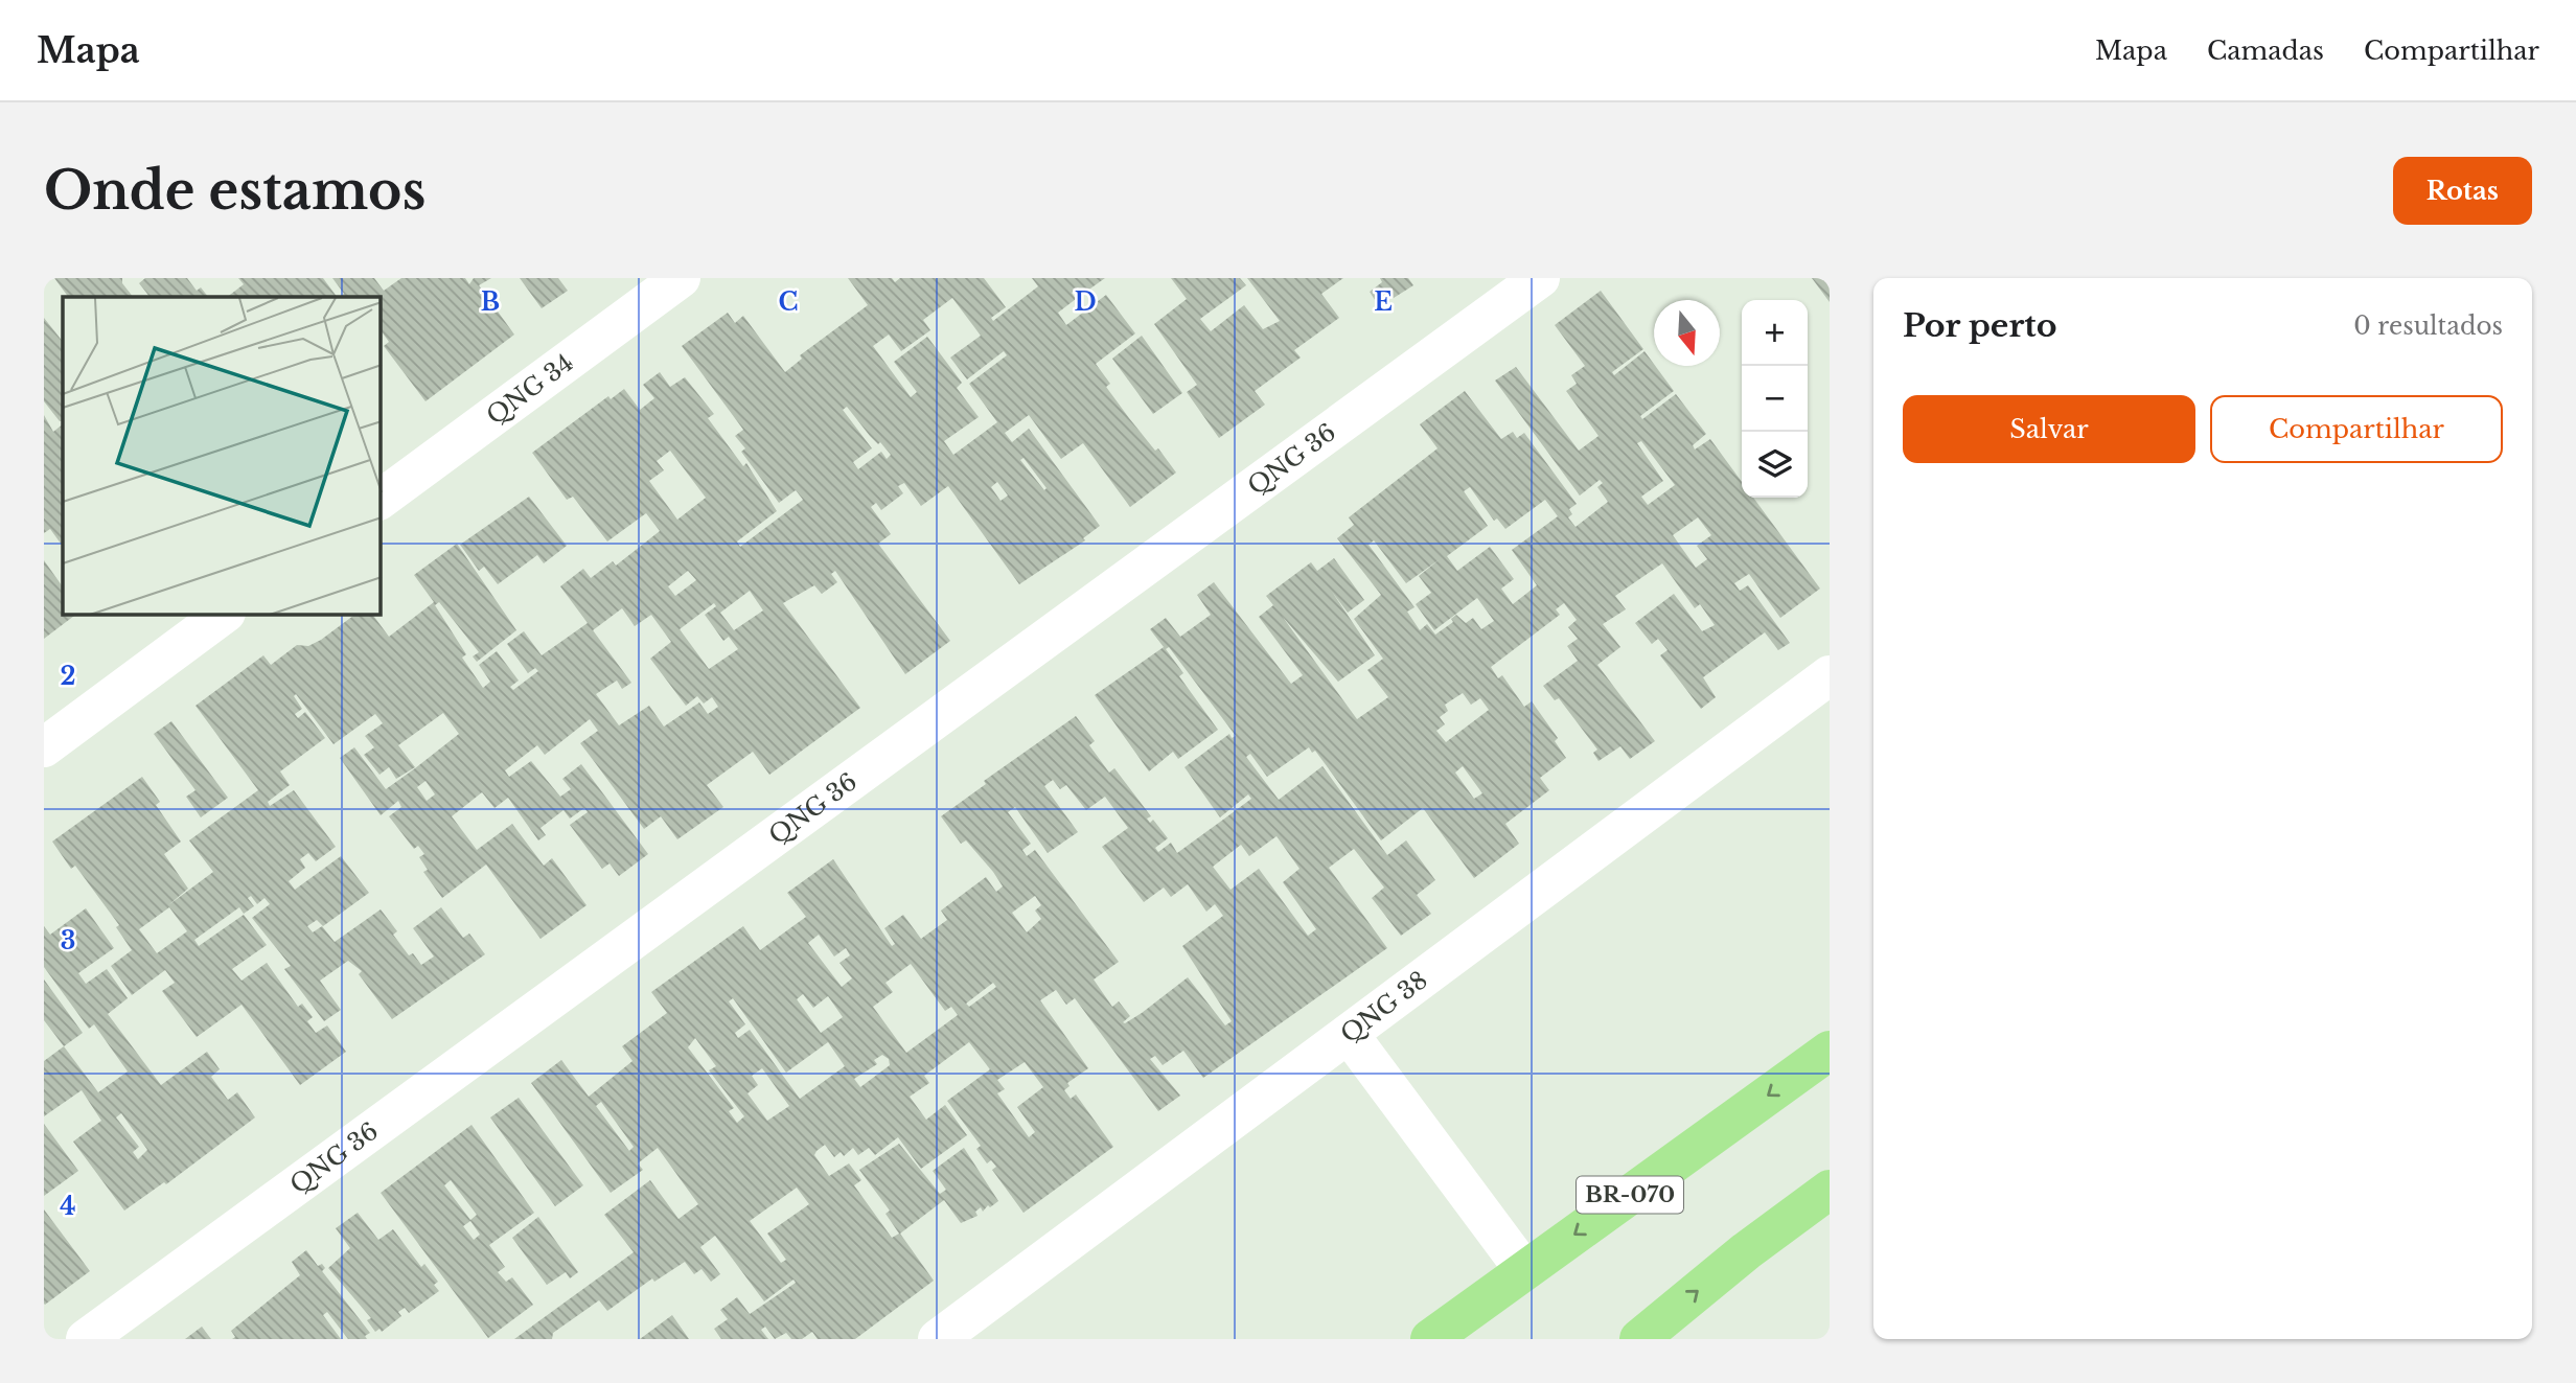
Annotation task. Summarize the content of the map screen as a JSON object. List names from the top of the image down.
{
  "streets": {
    "highway": ["BR-070"],
    "street": ["QNG 34", "QNG 36", "QNG 38"]
  },
  "north": "bottom",
  "page": {
    "header": "Mapa",
    "nav": ["Mapa", "Camadas", "Compartilhar"],
    "buttons": [
      "Rotas",
      ["Salvar", "Compartilhar"]
    ],
    "title": "Onde estamos",
    "heading": ["Por perto", "0 resultados"],
    "map_buttons": ["+", "−"]
  },
  "grid": {
    "columns": [
      "B",
      "C",
      "D",
      "E"
    ],
    "rows": ["2", "3", "4"]
  }
}
